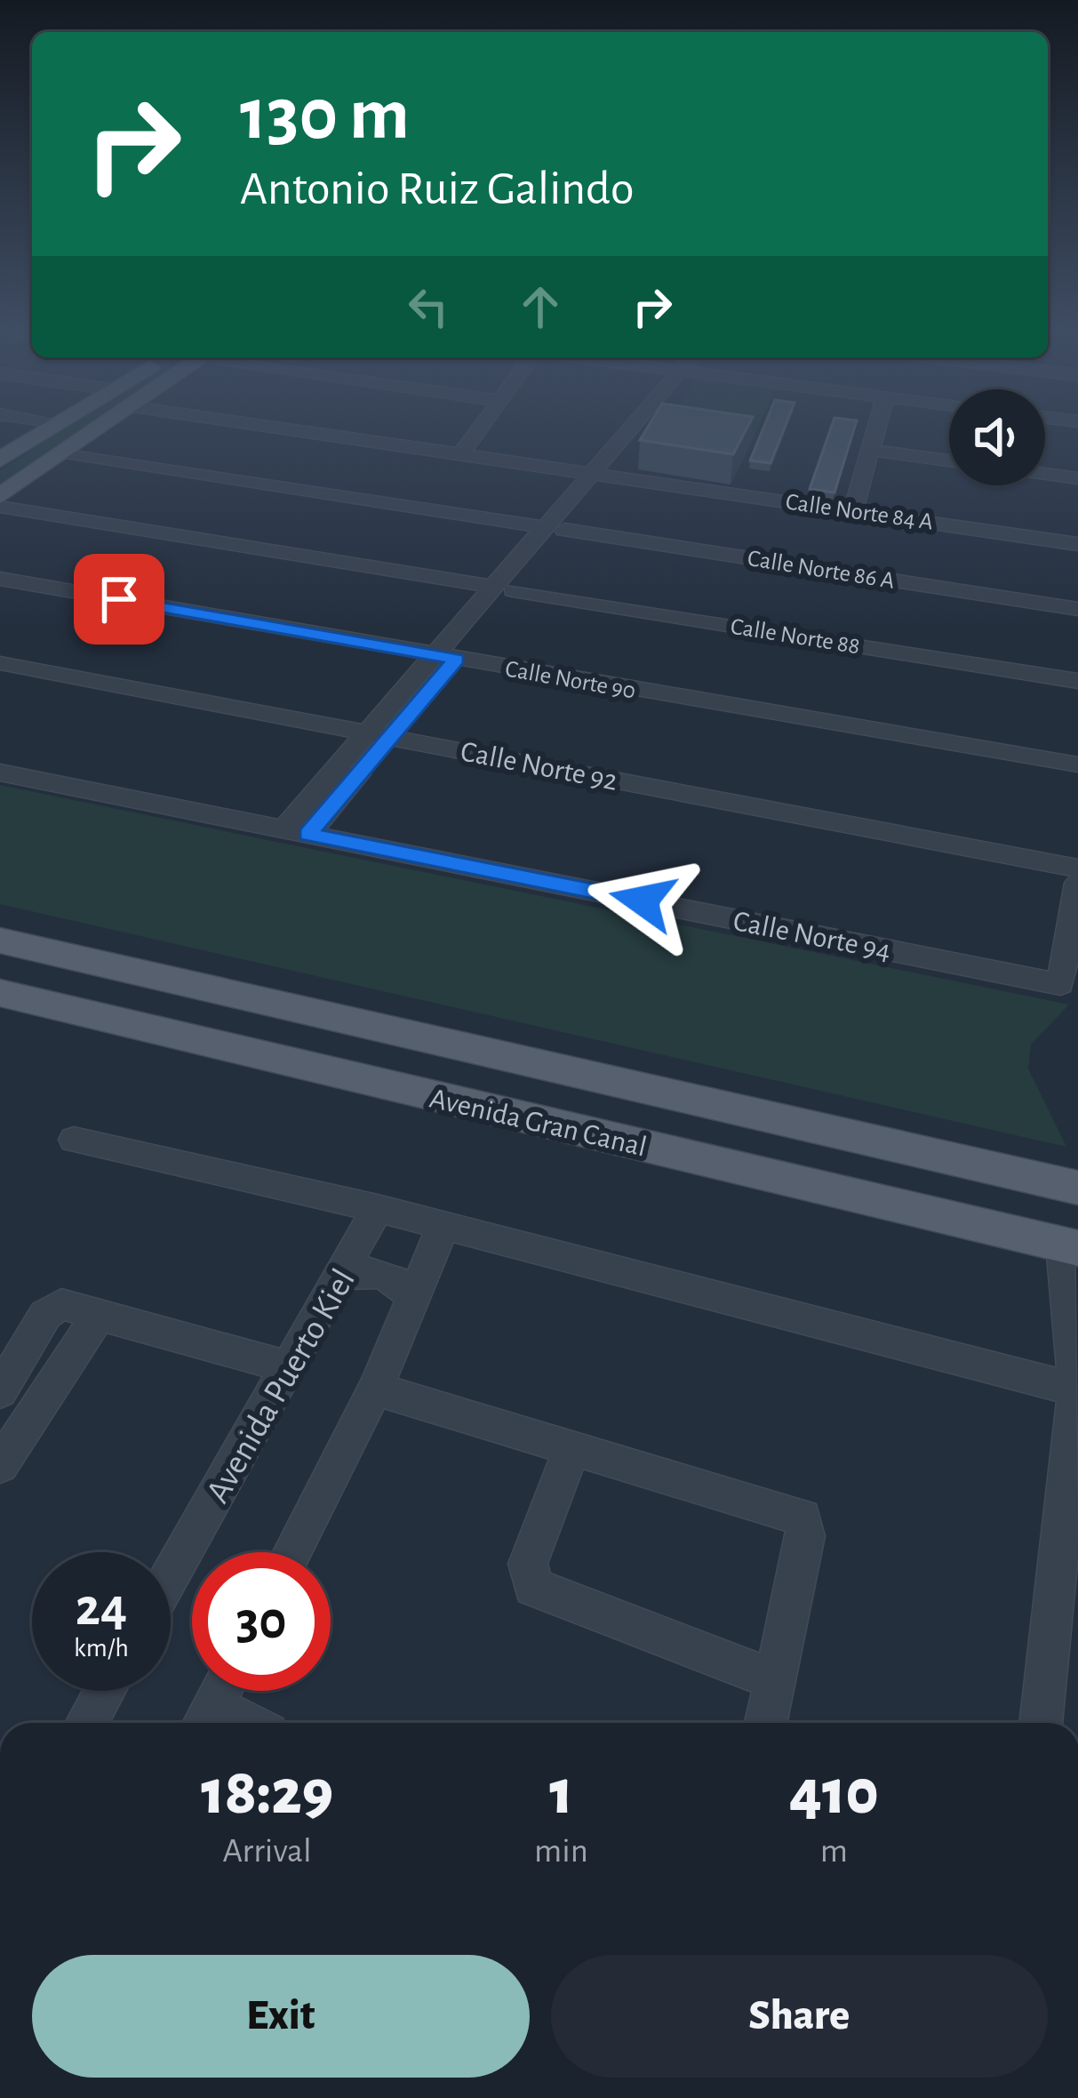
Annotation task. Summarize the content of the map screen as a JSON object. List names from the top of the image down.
{
  "streets": {
    "main road": ["Avenida Gran Canal"],
    "street": [
      "Calle Norte 84 A",
      "Calle Norte 86 A",
      "Calle Norte 88",
      "Calle Norte 90",
      "Calle Norte 92",
      "Calle Norte 94",
      "Avenida Puerto Kiel"
    ]
  },
  "page": {
    "turn": ["130 m", "Antonio Ruiz Galindo"],
    "speed": "24 km/h",
    "limit": "30",
    "eta": [
      "18:29",
      "Arrival",
      "1",
      "min",
      "410",
      "m"
    ],
    "buttons": ["Exit", "Share"]
  }
}
